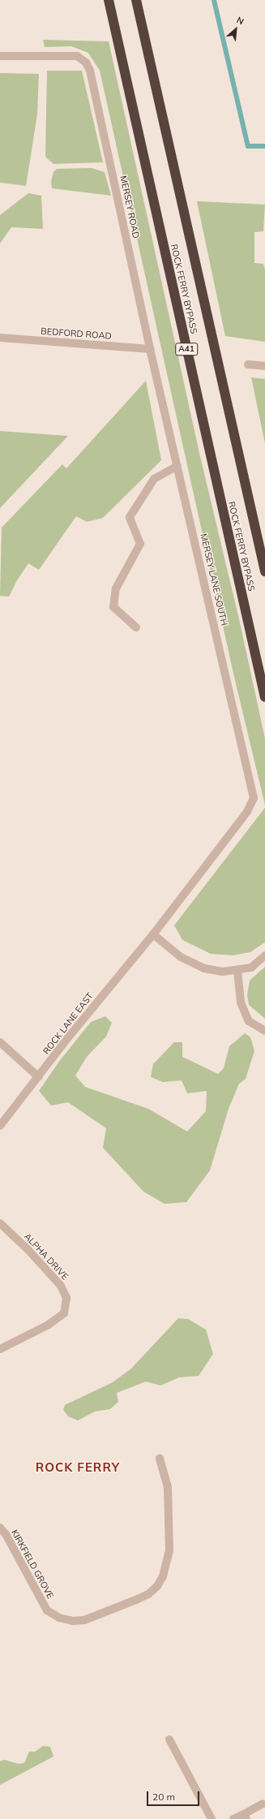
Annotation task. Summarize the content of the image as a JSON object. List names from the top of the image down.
{
  "streets": {
    "highway": ["ROCK FERRY BYPASS", "A41"],
    "street": [
      "MERSEY ROAD",
      "BEDFORD ROAD",
      "MERSEY LANE SOUTH",
      "ROCK LANE EAST",
      "ALPHA DRIVE",
      "KIRKFIELD GROVE"
    ]
  },
  "crossings": [
    ["MERSEY ROAD", "BEDFORD ROAD"],
    ["MERSEY ROAD", "MERSEY LANE SOUTH"],
    ["MERSEY LANE SOUTH", "ROCK LANE EAST"]
  ],
  "districts": ["ROCK FERRY"],
  "scale_bar": "20 m",
  "north": "top right"
}
